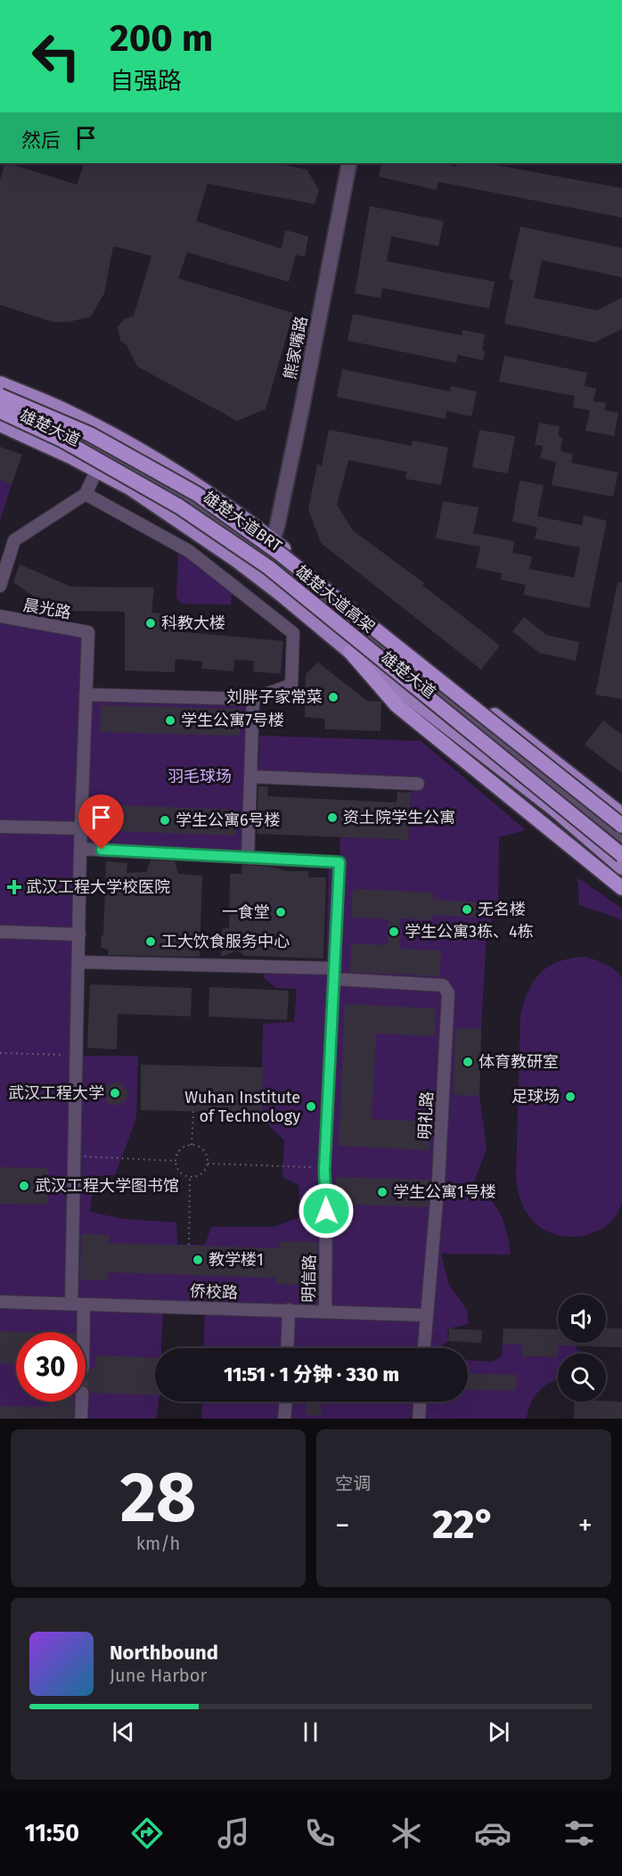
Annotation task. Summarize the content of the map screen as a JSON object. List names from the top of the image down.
{
  "streets": {
    "highway": ["雄楚大道高架"],
    "main road": ["雄楚大道"],
    "street": [
      "熊家嘴路",
      "晨光路",
      "明礼路",
      "明信路",
      "侨校路"
    ],
    "lane": ["雄楚大道BRT"]
  },
  "crossings": [
    ["熊家嘴路", "雄楚大道"],
    ["明礼路", "明信路"],
    ["明礼路", "侨校路"],
    ["明信路", "侨校路"]
  ],
  "parks": ["羽毛球场"],
  "places": {
    "other": [
      "科教大楼",
      "刘胖子家常菜",
      "学生公寓7号楼",
      "资土院学生公寓",
      "学生公寓6号楼",
      "无名楼",
      "一食堂",
      "学生公寓3栋、4栋",
      "工大饮食服务中心",
      "体育教研室",
      "武汉工程大学",
      "足球场",
      "Wuhan Institute of Technology",
      "武汉工程大学图书馆",
      "学生公寓1号楼",
      "教学楼1"
    ],
    "health": ["武汉工程大学校医院"]
  },
  "page": {
    "turn": ["200 m", "自强路"],
    "then": "然后",
    "limit": "30",
    "trip": "11:51 · 1 分钟 · 330 m",
    "tile": [
      ["28", "km/h"],
      "空调"
    ],
    "heat": ["−", "22°", "+"],
    "song": ["Northbound", "June Harbor"],
    "tabs": "11:50"
  }
}
